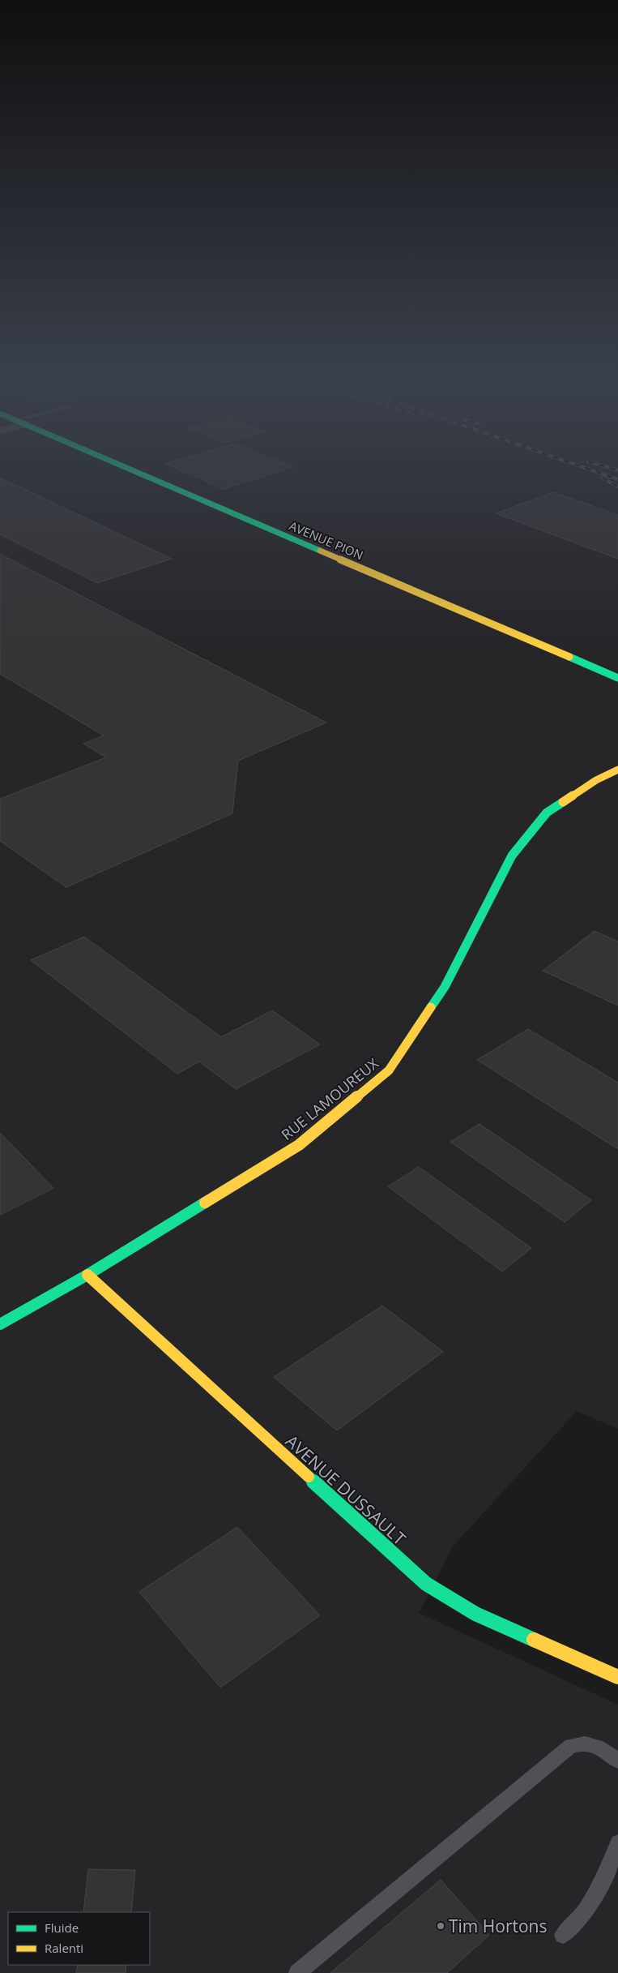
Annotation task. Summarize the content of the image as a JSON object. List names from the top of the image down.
{
  "streets": {
    "street": ["AVENUE PION", "RUE LAMOUREUX", "AVENUE DUSSAULT"]
  },
  "crossings": [
    ["RUE LAMOUREUX", "AVENUE DUSSAULT"]
  ],
  "places": ["Tim Hortons"],
  "legend": ["Fluide", "Ralenti"]
}
